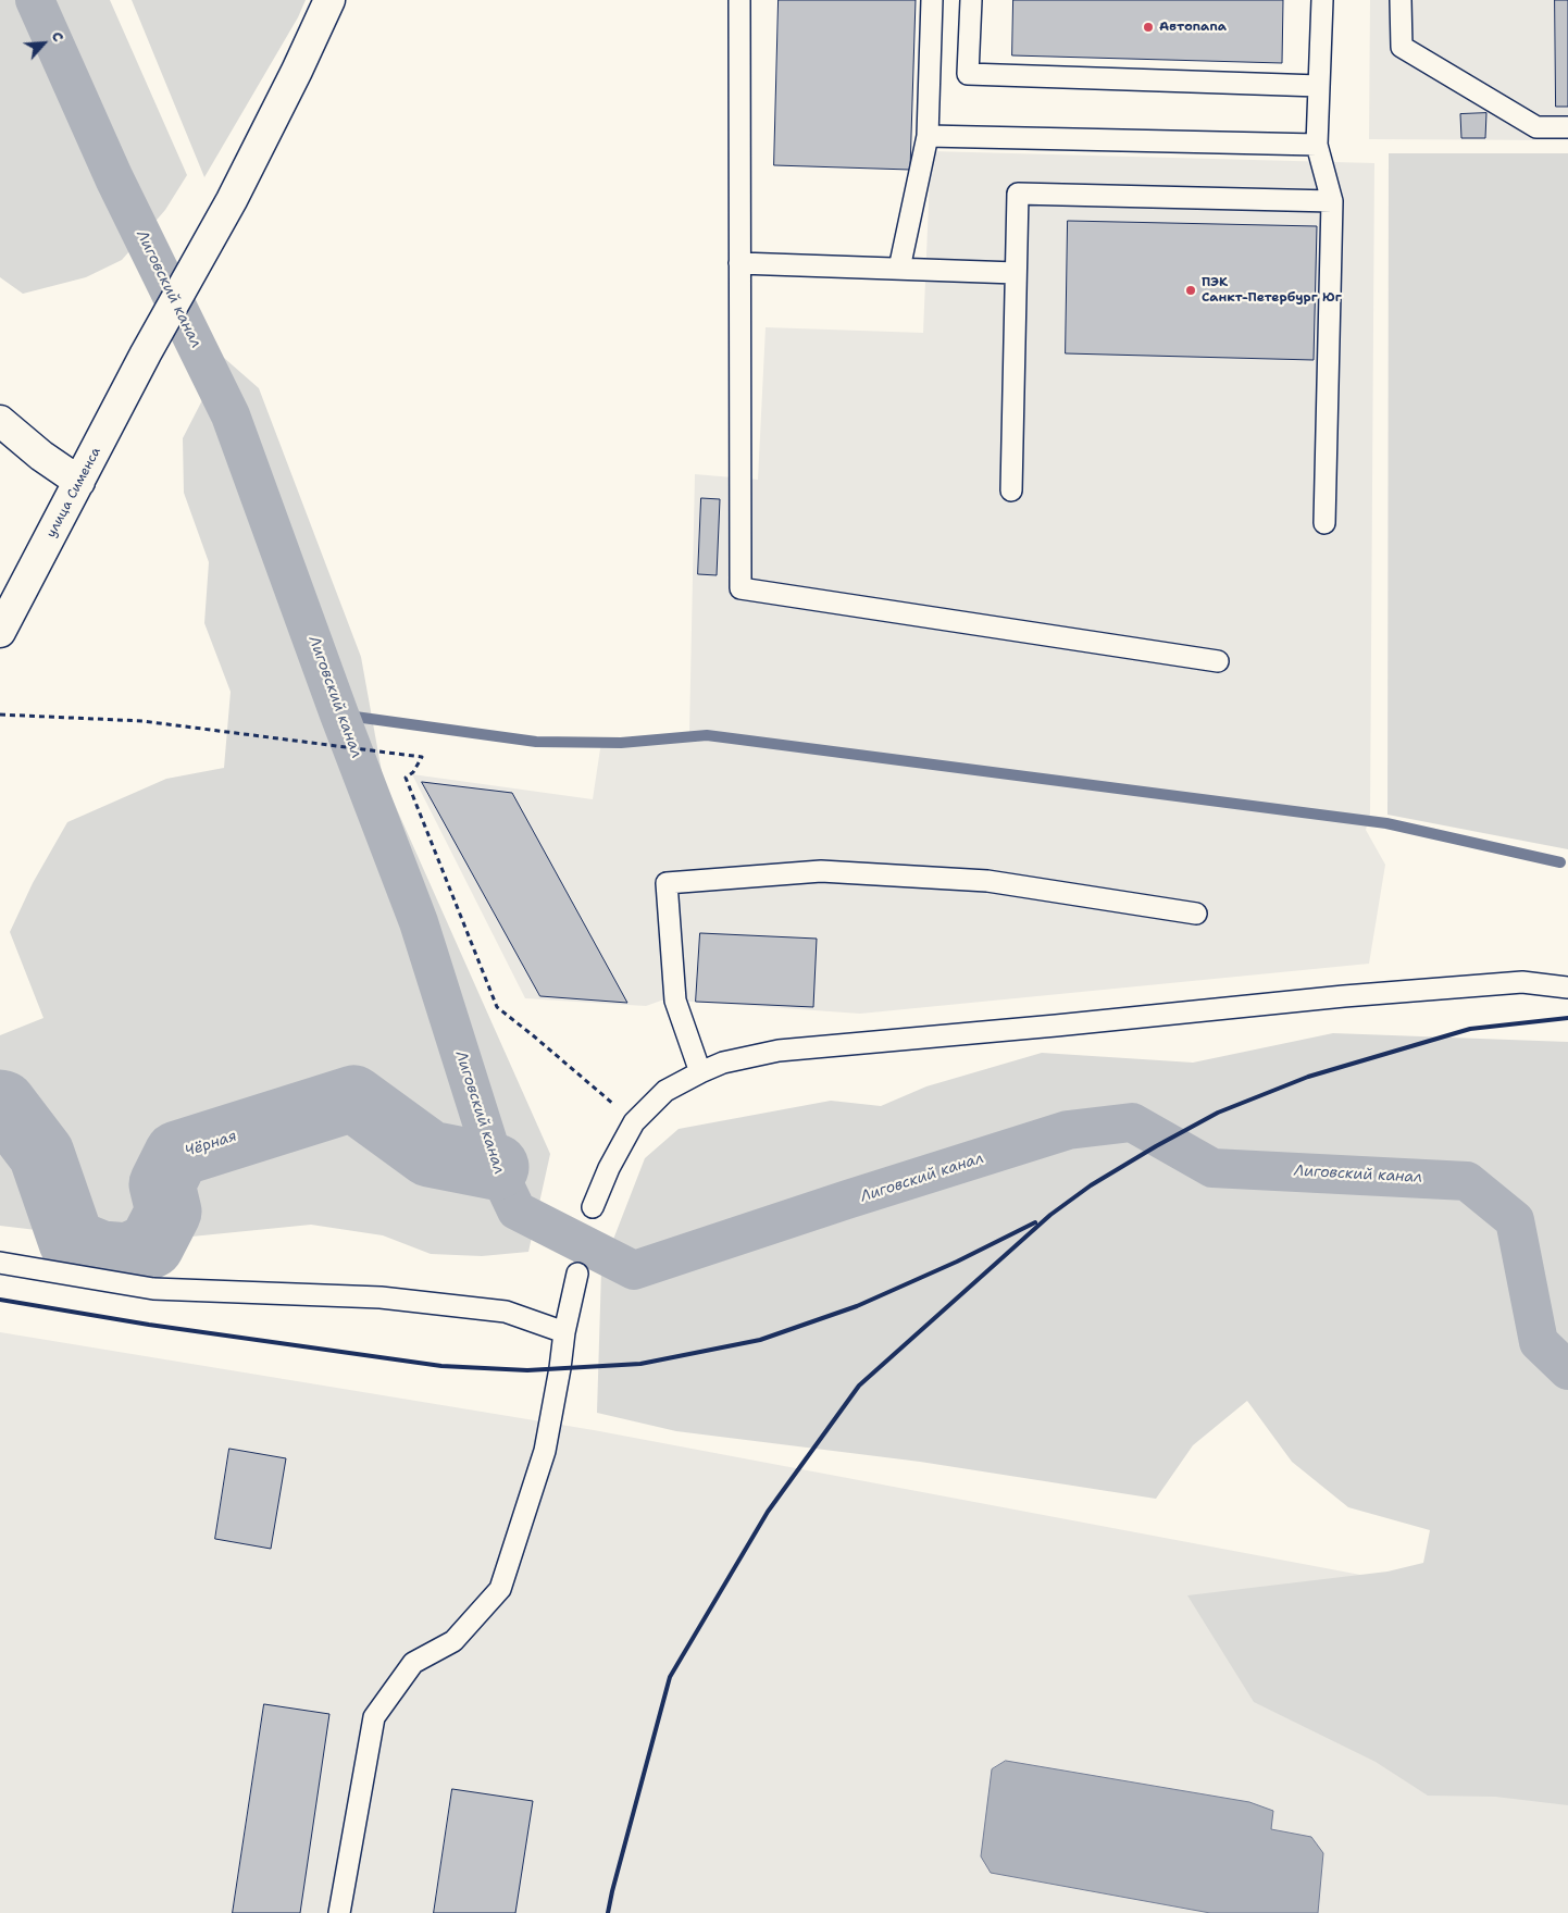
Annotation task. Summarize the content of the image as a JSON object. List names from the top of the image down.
{
  "streets": {
    "street": ["улица Сименса"]
  },
  "water": ["Лиговский канал", "Чёрная"],
  "places": ["Автопапа", "ПЭК Санкт-Петербург Юг"],
  "north": "top right"
}
